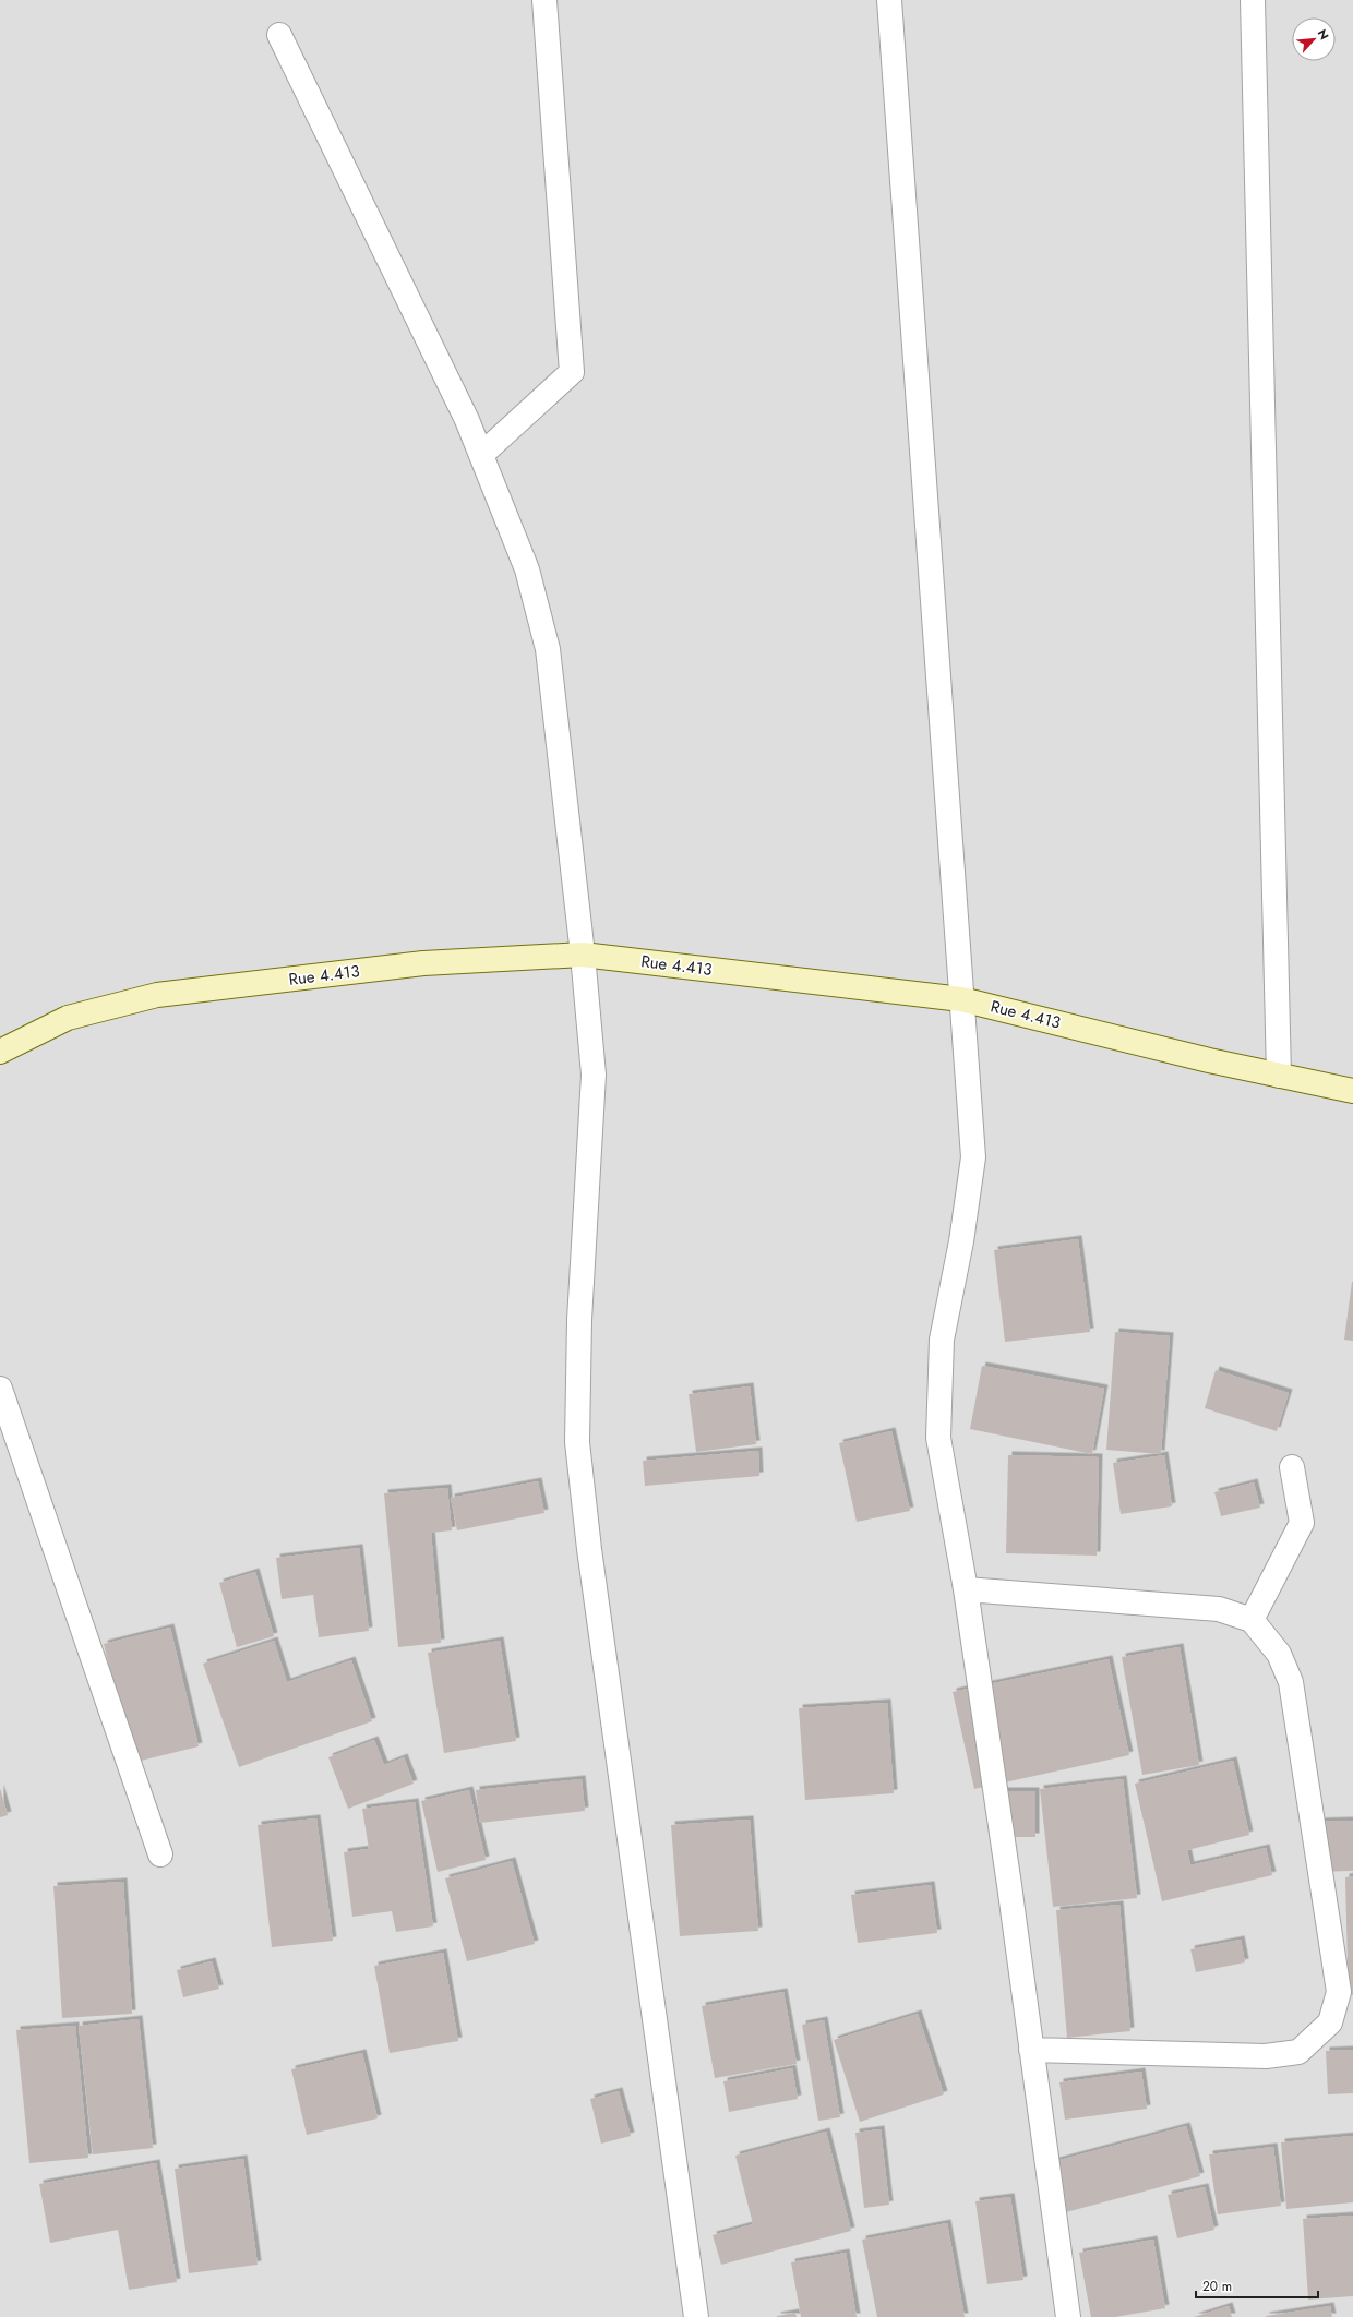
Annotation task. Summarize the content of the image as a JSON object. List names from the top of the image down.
{
  "streets": {
    "street": ["Rue 4.413"]
  },
  "scale_bar": "20 m",
  "north": "top right"
}
